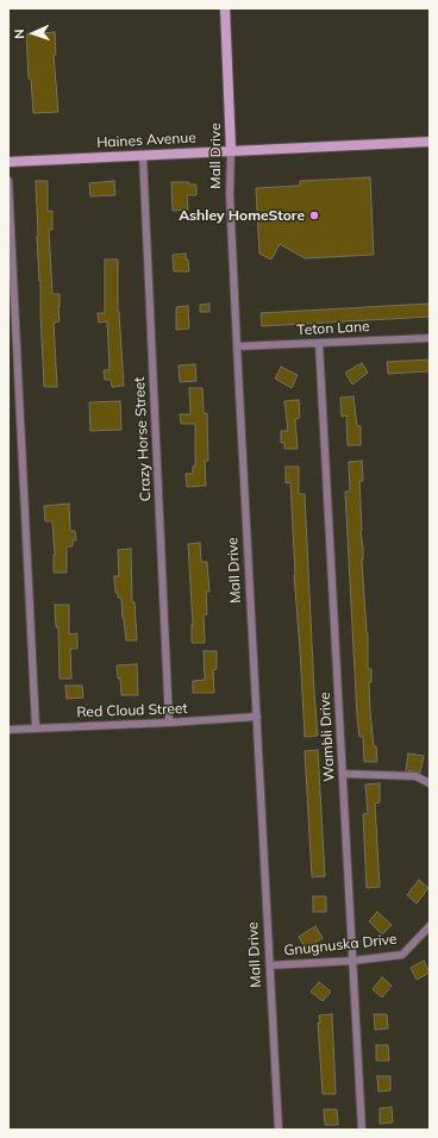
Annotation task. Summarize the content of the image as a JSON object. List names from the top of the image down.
{
  "streets": {
    "main road": ["Haines Avenue", "Mall Drive"],
    "street": [
      "Teton Lane",
      "Crazy Horse Street",
      "Red Cloud Street",
      "Wambli Drive",
      "Gnugnuska Drive"
    ]
  },
  "crossings": [
    ["Haines Avenue", "Mall Drive"],
    ["Haines Avenue", "Crazy Horse Street"],
    ["Mall Drive", "Teton Lane"],
    ["Mall Drive", "Red Cloud Street"],
    ["Mall Drive", "Gnugnuska Drive"],
    ["Teton Lane", "Wambli Drive"],
    ["Crazy Horse Street", "Red Cloud Street"],
    ["Wambli Drive", "Gnugnuska Drive"]
  ],
  "places": ["Ashley HomeStore"],
  "north": "left"
}
